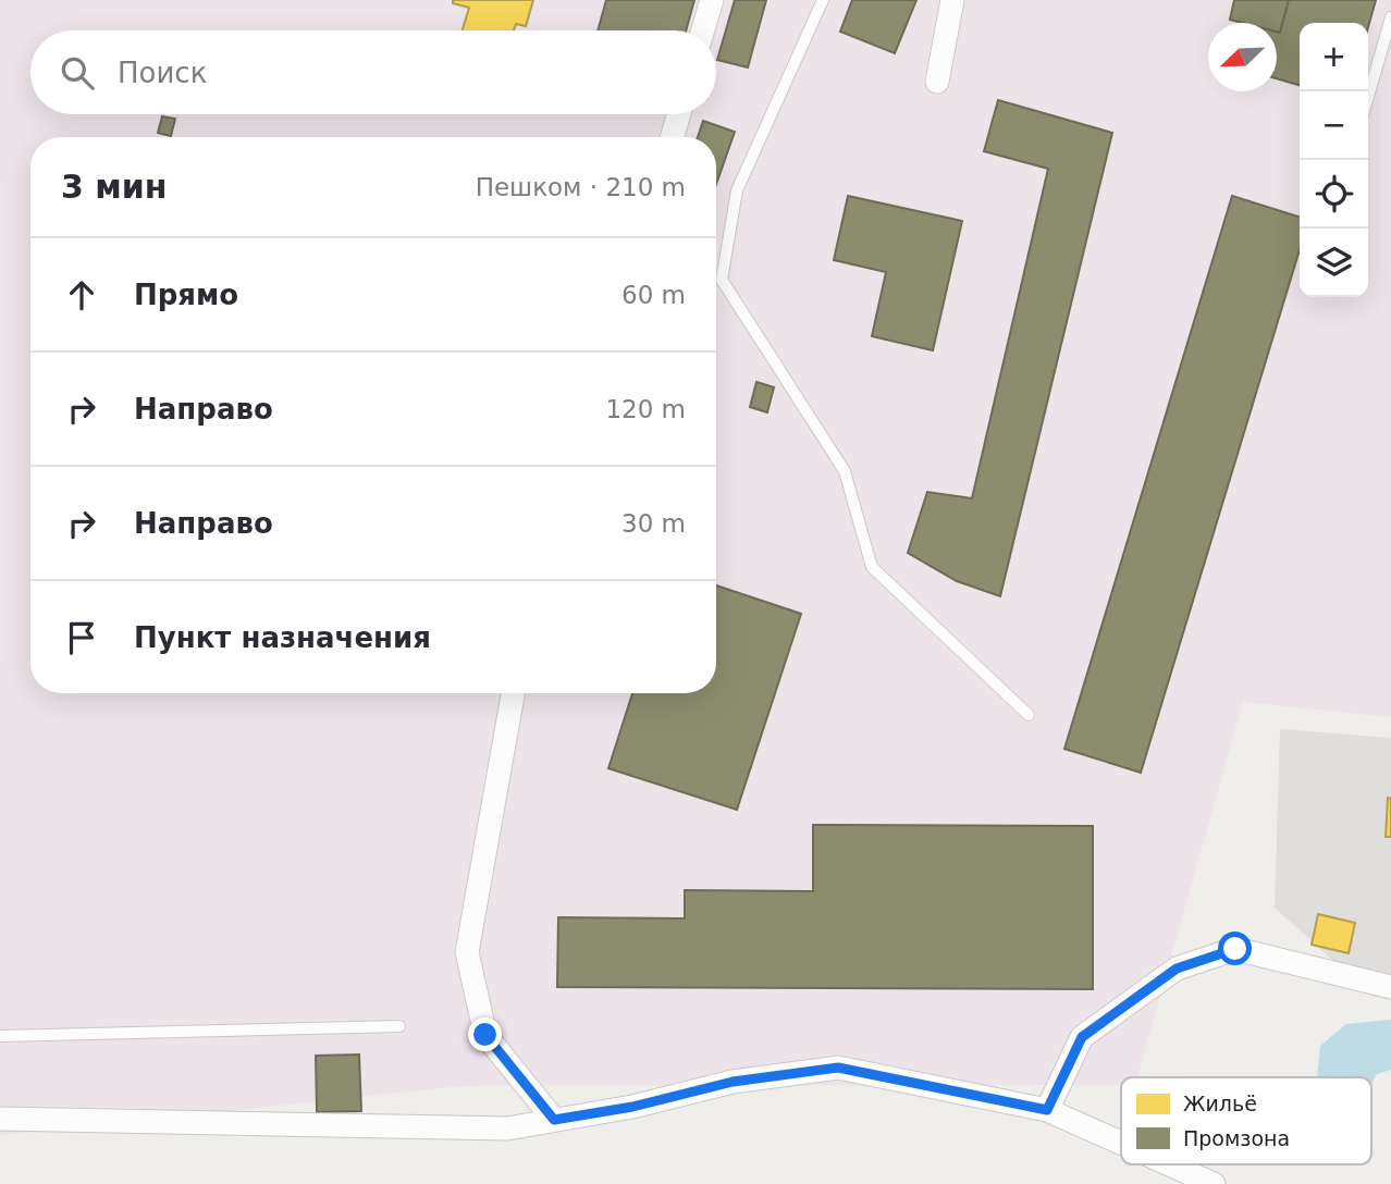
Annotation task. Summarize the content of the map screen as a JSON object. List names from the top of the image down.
{
  "legend": ["Жильё", "Промзона"],
  "north": "bottom left",
  "page": {
    "map_buttons": ["+", "−"],
    "search": "Поиск",
    "heading": ["3 мин", "Пешком · 210 m"],
    "list": [
      ["Прямо", "60 m"],
      ["Направо", "120 m"],
      ["Направо", "30 m"],
      "Пункт назначения"
    ]
  }
}
